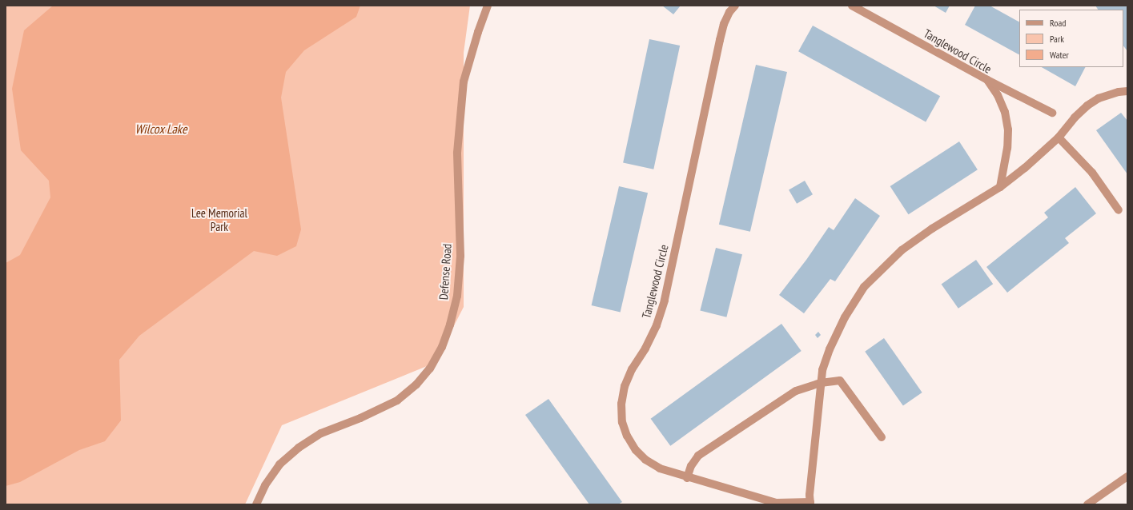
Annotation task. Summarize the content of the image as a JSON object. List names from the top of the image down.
{
  "streets": {
    "street": ["Tanglewood Circle", "Defense Road"]
  },
  "water": ["Wilcox Lake"],
  "parks": ["Lee Memorial Park"],
  "legend": ["Road", "Park", "Water"]
}
